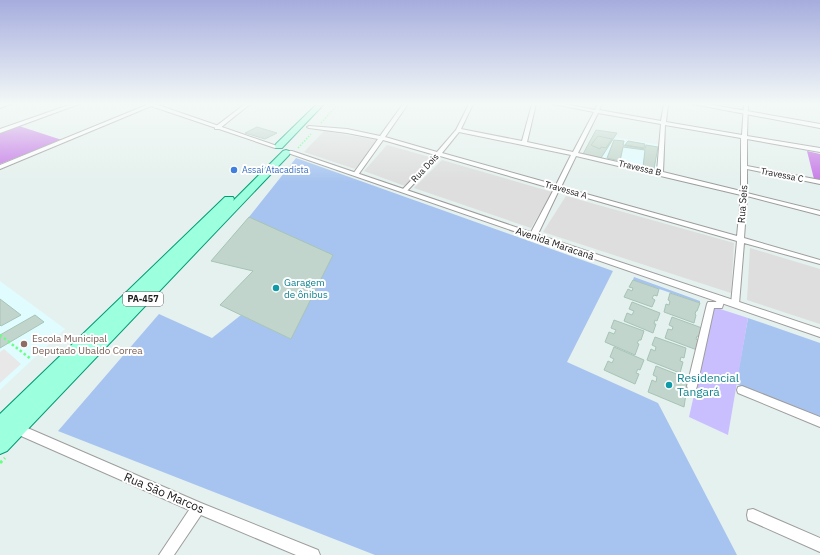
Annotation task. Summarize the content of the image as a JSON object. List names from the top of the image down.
{
  "streets": {
    "main road": ["PA-457"],
    "street": [
      "Rua Dois",
      "Travessa B",
      "Travessa C",
      "Travessa A",
      "Rua Seis",
      "Avenida Maracanã",
      "Rua São Marcos"
    ]
  },
  "crossings": [
    ["Rua Dois", "Travessa B"],
    ["Rua Dois", "Travessa A"],
    ["Rua Dois", "Avenida Maracanã"],
    ["Travessa B", "Rua Seis"],
    ["Travessa C", "Rua Seis"],
    ["Travessa A", "Rua Seis"],
    ["Rua Seis", "Avenida Maracanã"],
    ["Avenida Maracanã", "PA-457"],
    ["PA-457", "Rua São Marcos"]
  ],
  "places": [
    "Assaí Atacadista",
    "Garagem de ônibus",
    "Escola Municipal Deputado Ubaldo Correa",
    "Residencial Tangará"
  ]
}
